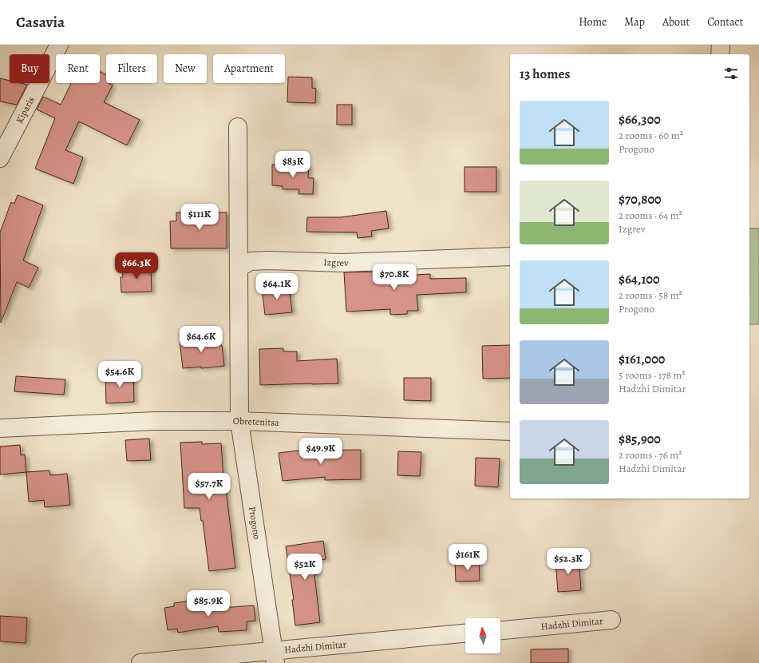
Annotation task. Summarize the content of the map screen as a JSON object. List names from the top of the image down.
{
  "streets": {
    "street": [
      "Kiparis",
      "Izgrev",
      "Obretenitsa",
      "Progono",
      "Hadzhi Dimitar"
    ]
  },
  "crossings": [
    ["Izgrev", "Progono"],
    ["Obretenitsa", "Progono"],
    ["Progono", "Hadzhi Dimitar"]
  ],
  "north": "top",
  "page": {
    "header": "Casavia",
    "nav": [
      "Home",
      "Map",
      "About",
      "Contact"
    ],
    "chip": [
      "Buy",
      "Rent",
      "Filters",
      "New",
      "Apartment"
    ],
    "heading": "13 homes",
    "list": [
      {
        "name": "$66,300",
        "note": "2 rooms · 60 m² · Progono"
      },
      {
        "name": "$70,800",
        "note": "2 rooms · 64 m² · Izgrev"
      },
      {
        "name": "$64,100",
        "note": "2 rooms · 58 m² · Progono"
      },
      {
        "name": "$161,000",
        "note": "5 rooms · 178 m² · Hadzhi Dimitar"
      },
      {
        "name": "$85,900",
        "note": "2 rooms · 76 m² · Hadzhi Dimitar"
      }
    ],
    "price": [
      "$83K",
      "$111K",
      "$66.3K",
      "$70.8K",
      "$64.1K",
      "$64.6K",
      "$54.6K",
      "$49.9K",
      "$57.7K",
      "$161K",
      "$52.3K",
      "$52K",
      "$85.9K"
    ]
  }
}
